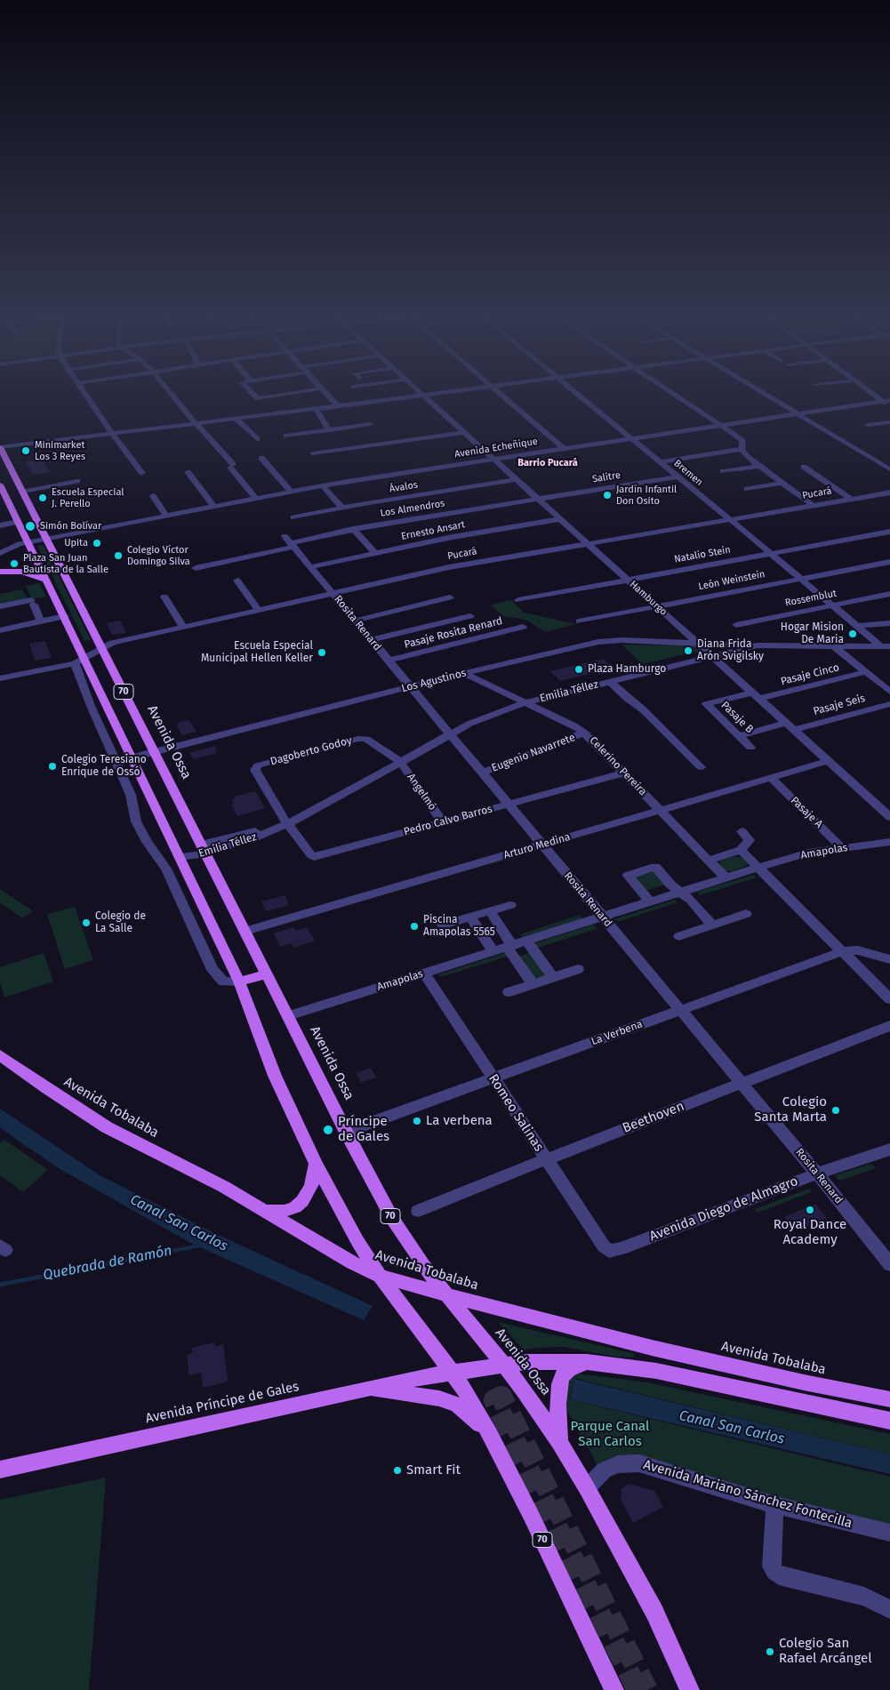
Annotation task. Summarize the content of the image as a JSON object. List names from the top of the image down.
{
  "streets": {
    "main road": [
      "70",
      "Avenida Ossa",
      "Avenida Tobalaba",
      "Avenida Príncipe de Gales"
    ],
    "street": [
      "Avenida Echeñique",
      "Bremen",
      "Salitre",
      "Ávalos",
      "Pucará",
      "Los Almendros",
      "Ernesto Ansart",
      "Natalio Stein",
      "León Weinstein",
      "Hamburgo",
      "Rossemblut",
      "Rosita Renard",
      "Pasaje Rosita Renard",
      "Pasaje Cinco",
      "Los Agustinos",
      "Emilia Téllez",
      "Pasaje Seis",
      "Pasaje B",
      "Dagoberto Godoy",
      "Eugenio Navarrete",
      "Celerino Pereira",
      "Angelmó",
      "Pasaje A",
      "Pedro Calvo Barros",
      "Arturo Medina",
      "Amapolas",
      "La Verbena",
      "Romeo Salinas",
      "Beethoven",
      "Avenida Diego de Almagro",
      "Avenida Mariano Sánchez Fontecilla"
    ]
  },
  "crossings": [
    ["Avenida Echeñique", "Bremen"],
    ["Avenida Echeñique", "Hamburgo"],
    ["Avenida Echeñique", "70"],
    ["Avenida Echeñique", "Avenida Ossa"],
    ["Bremen", "Salitre"],
    ["Bremen", "Pucará"],
    ["Bremen", "Natalio Stein"],
    ["Bremen", "León Weinstein"],
    ["Bremen", "Rossemblut"],
    ["Bremen", "Emilia Téllez"],
    ["Salitre", "Los Almendros"],
    ["Salitre", "Hamburgo"],
    ["Ávalos", "Hamburgo"],
    ["Pucará", "Hamburgo"],
    ["Pucará", "Rosita Renard"],
    ["Pucará", "70"],
    ["Pucará", "Avenida Ossa"],
    ["Los Almendros", "Hamburgo"],
    ["Los Almendros", "Rosita Renard"],
    ["Ernesto Ansart", "Hamburgo"],
    ["Ernesto Ansart", "Rosita Renard"],
    ["Natalio Stein", "Hamburgo"],
    ["León Weinstein", "Hamburgo"],
    ["Hamburgo", "Pasaje Cinco"],
    ["Hamburgo", "Los Agustinos"],
    ["Hamburgo", "Emilia Téllez"],
    ["Hamburgo", "Pasaje Seis"],
    ["Hamburgo", "Arturo Medina"],
    ["Rosita Renard", "Pasaje Rosita Renard"],
    ["Rosita Renard", "Los Agustinos"],
    ["Rosita Renard", "Emilia Téllez"],
    ["Rosita Renard", "Eugenio Navarrete"],
    ["Rosita Renard", "Pedro Calvo Barros"],
    ["Rosita Renard", "Arturo Medina"],
    ["Rosita Renard", "Amapolas"],
    ["Rosita Renard", "La Verbena"],
    ["Rosita Renard", "Beethoven"],
    ["Rosita Renard", "Avenida Diego de Almagro"],
    ["Pasaje Cinco", "Pasaje B"],
    ["Los Agustinos", "70"],
    ["Los Agustinos", "Emilia Téllez"],
    ["Los Agustinos", "Avenida Ossa"],
    ["Los Agustinos", "Celerino Pereira"],
    ["70", "Emilia Téllez"],
    ["70", "Avenida Tobalaba"],
    ["70", "Avenida Príncipe de Gales"],
    ["Emilia Téllez", "Avenida Ossa"],
    ["Emilia Téllez", "Dagoberto Godoy"],
    ["Emilia Téllez", "Celerino Pereira"],
    ["Emilia Téllez", "Angelmó"],
    ["Emilia Téllez", "Pedro Calvo Barros"],
    ["Pasaje Seis", "Pasaje B"],
    ["Avenida Ossa", "Arturo Medina"],
    ["Avenida Ossa", "Amapolas"],
    ["Avenida Ossa", "La Verbena"],
    ["Avenida Ossa", "Avenida Tobalaba"],
    ["Avenida Ossa", "Avenida Mariano Sánchez Fontecilla"],
    ["Dagoberto Godoy", "Angelmó"],
    ["Dagoberto Godoy", "Pedro Calvo Barros"],
    ["Eugenio Navarrete", "Celerino Pereira"],
    ["Celerino Pereira", "Pedro Calvo Barros"],
    ["Celerino Pereira", "Arturo Medina"],
    ["Celerino Pereira", "Amapolas"],
    ["Angelmó", "Pedro Calvo Barros"],
    ["Pasaje A", "Arturo Medina"],
    ["Pasaje A", "Amapolas"],
    ["Amapolas", "Romeo Salinas"],
    ["La Verbena", "Romeo Salinas"],
    ["Romeo Salinas", "Beethoven"],
    ["Romeo Salinas", "Avenida Diego de Almagro"]
  ],
  "districts": ["Barrio Pucará"],
  "water": ["Canal San Carlos", "Quebrada de Ramón"],
  "parks": ["Parque Canal San Carlos"],
  "places": [
    "Minimarket Los 3 Reyes",
    "Jardín Infantil Don Osito",
    "Escuela Especial J. Perello",
    "Simón Bolívar",
    "Upita",
    "Colegio Víctor Domingo Silva",
    "Plaza San Juan Bautista de la Salle",
    "Hogar Mision De Maria",
    "Diana Frida Arón Svigilsky",
    "Escuela Especial Municipal Hellen Keller",
    "Plaza Hamburgo",
    "Colegio Teresiano Enrique de Ossó",
    "Colegio de La Salle",
    "Piscina Amapolas 5565",
    "Colegio Santa Marta",
    "La verbena",
    "Príncipe de Gales",
    "Royal Dance Academy",
    "Smart Fit",
    "Colegio San Rafael Arcángel"
  ]
}
